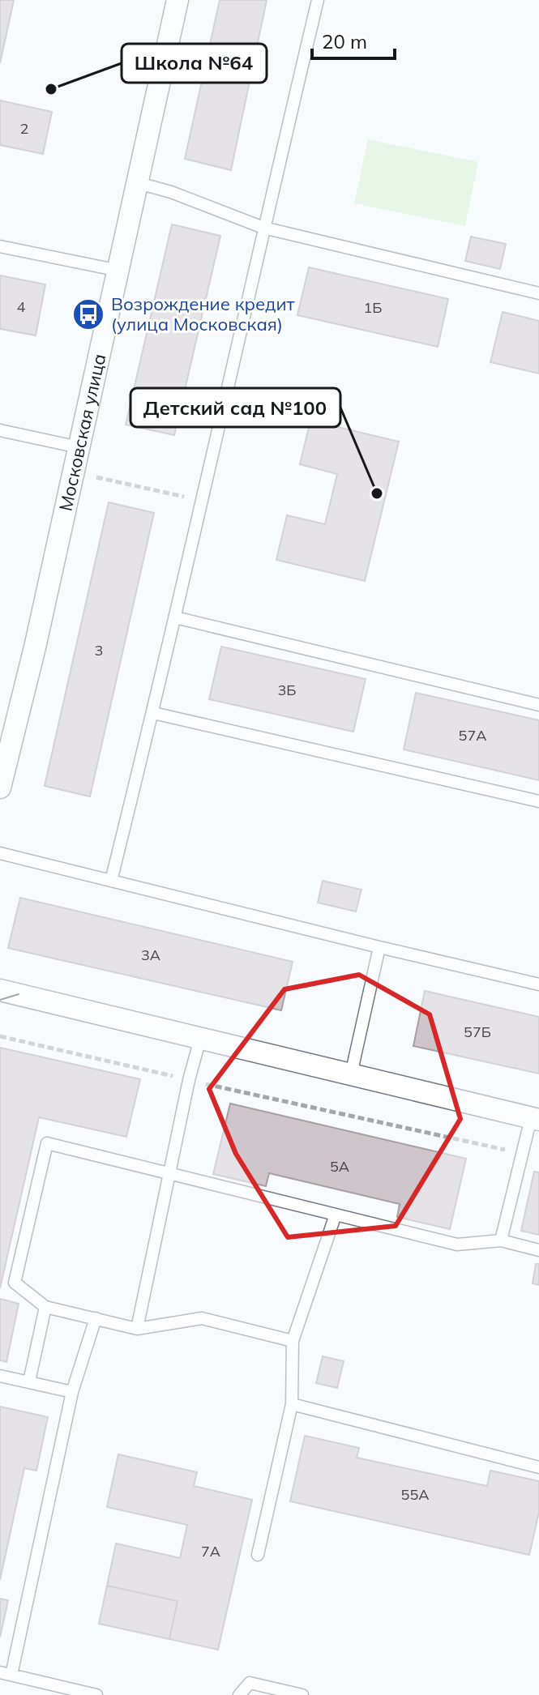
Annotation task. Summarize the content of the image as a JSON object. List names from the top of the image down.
{
  "streets": {
    "street": ["Московская улица"]
  },
  "places": {
    "other": ["Школа №64", "Детский сад №100"],
    "bus stop": ["Возрождение кредит (улица Московская)"]
  },
  "house_numbers": [
    "2",
    "4",
    "1Б",
    "3",
    "3Б",
    "57А",
    "3А",
    "57Б",
    "5А",
    "55А",
    "7А"
  ],
  "scale_bar": "20 m"
}
